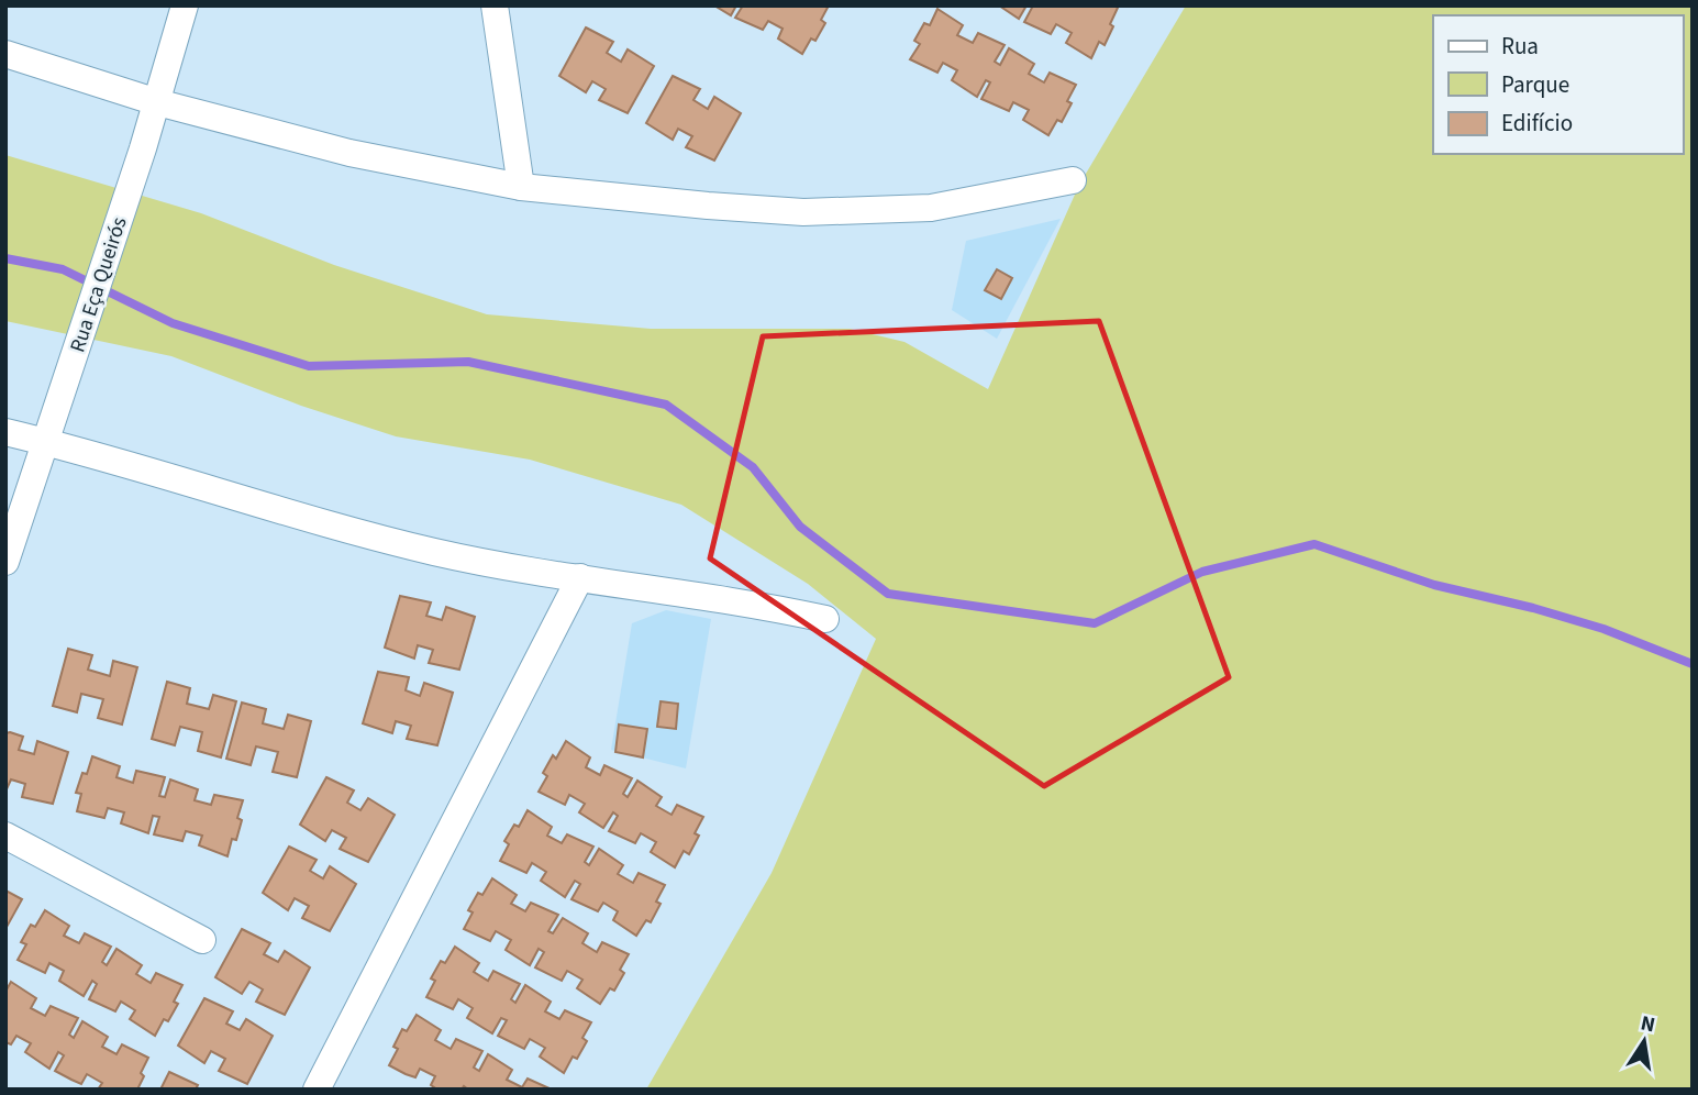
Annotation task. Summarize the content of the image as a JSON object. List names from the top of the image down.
{
  "streets": {
    "street": ["Rua Eça Queirós"]
  },
  "legend": ["Rua", "Parque", "Edifício"],
  "north": "top"
}
